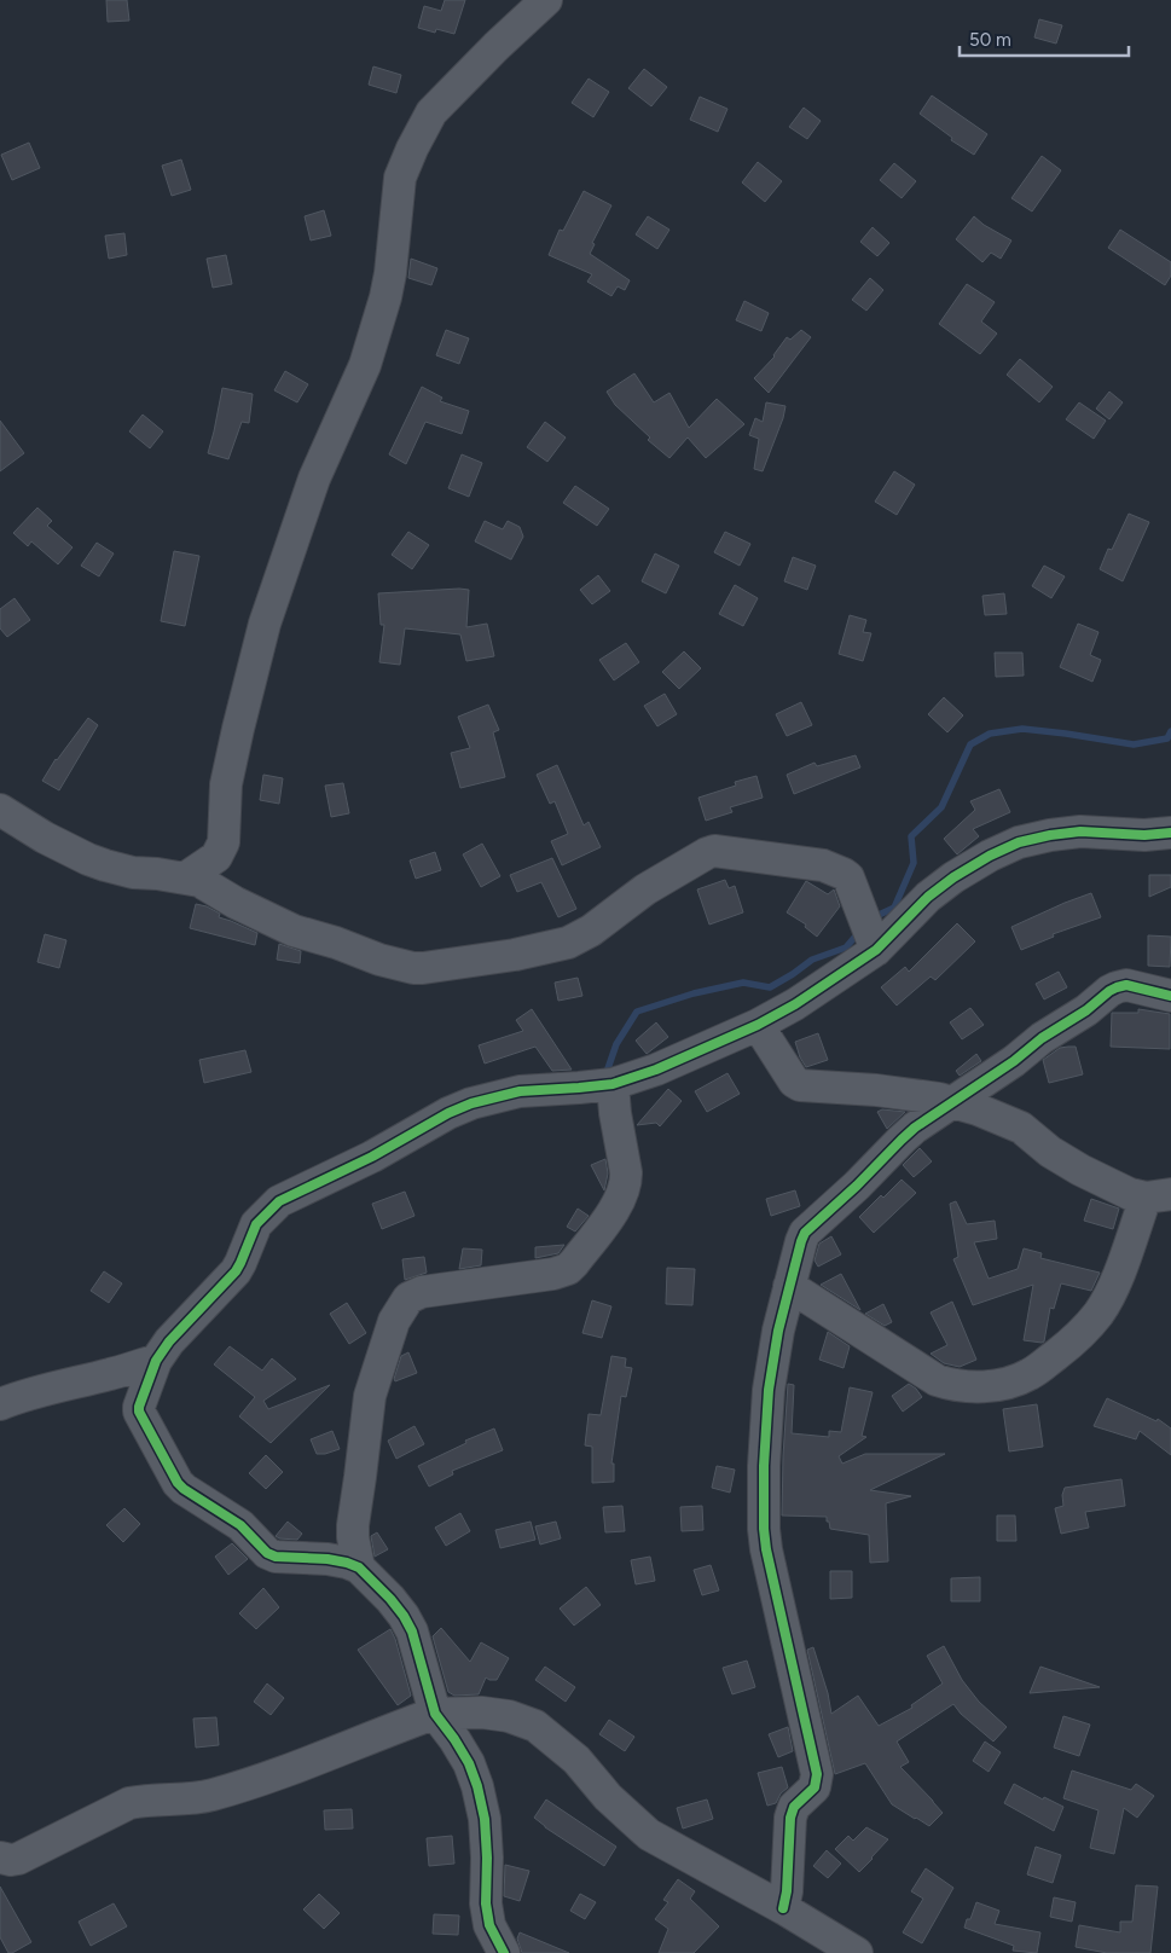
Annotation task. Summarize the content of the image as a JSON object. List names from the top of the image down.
{
  "scale_bar": "50 m"
}
